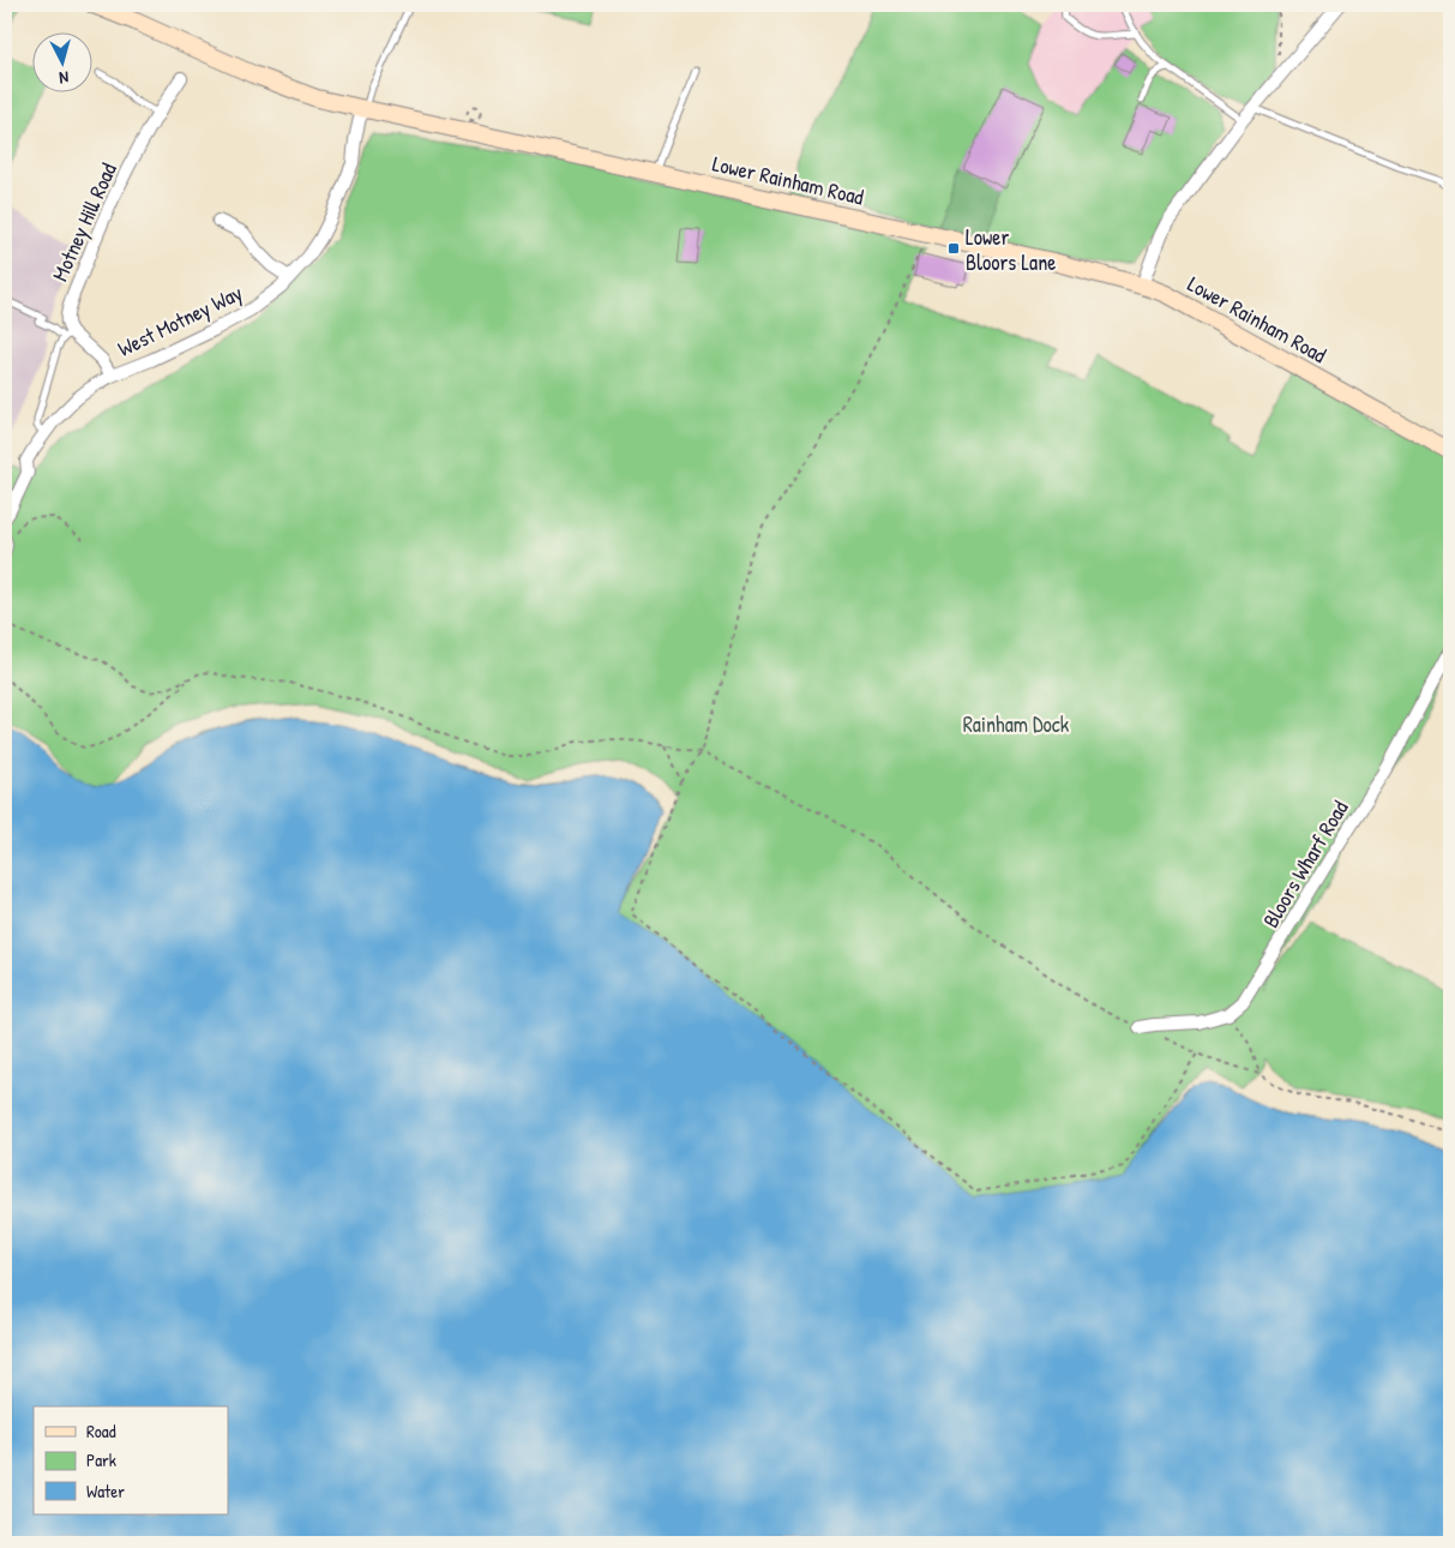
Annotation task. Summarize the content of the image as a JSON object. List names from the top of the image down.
{
  "streets": {
    "main road": ["Lower Rainham Road"],
    "street": ["Motney Hill Road", "West Motney Way", "Bloors Wharf Road"]
  },
  "crossings": [
    ["Lower Rainham Road", "West Motney Way"]
  ],
  "parks": ["Rainham Dock"],
  "places": {
    "transit": ["Lower Bloors Lane"]
  },
  "legend": ["Road", "Park", "Water"],
  "north": "bottom"
}
